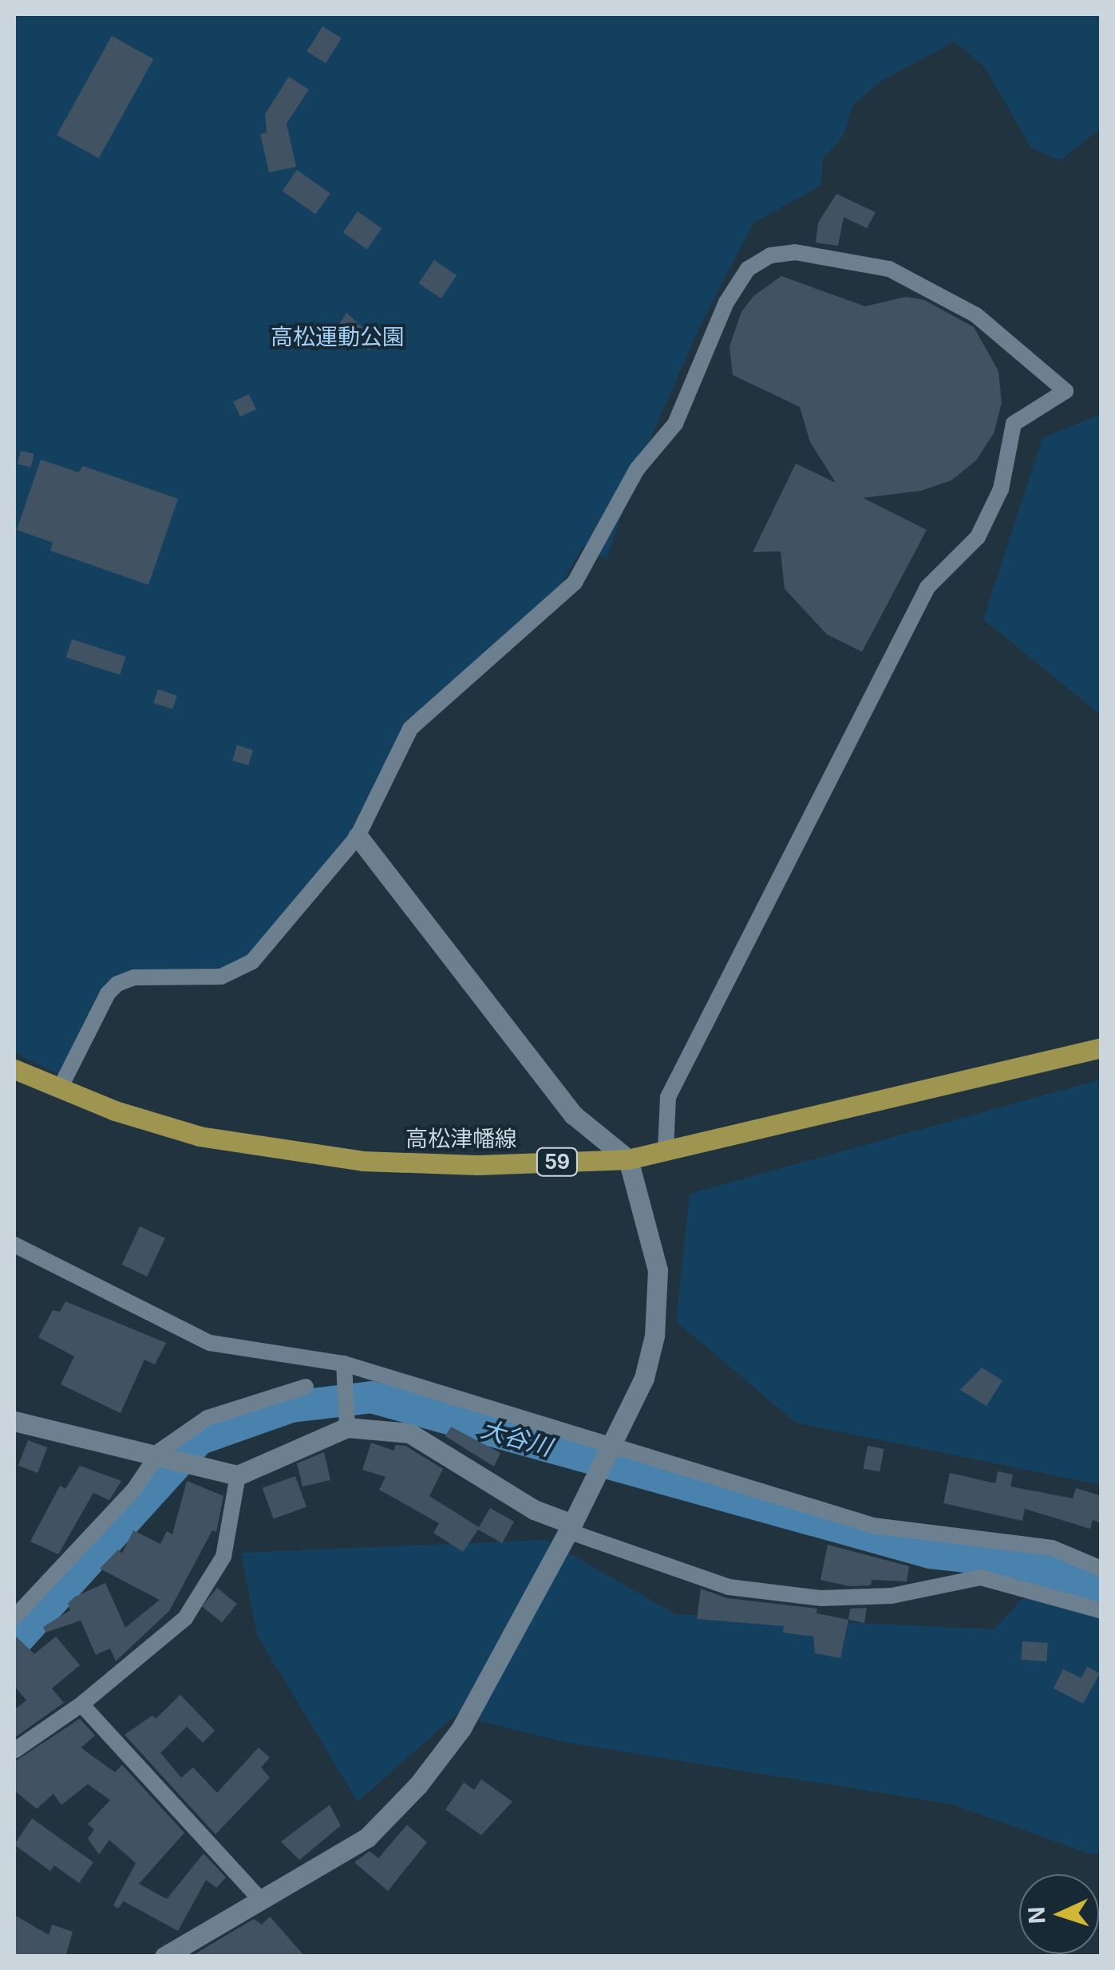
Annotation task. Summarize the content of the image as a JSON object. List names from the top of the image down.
{
  "streets": {
    "main road": ["高松津幡線", "59"]
  },
  "water": ["大谷川"],
  "parks": ["高松運動公園"],
  "north": "left"
}
